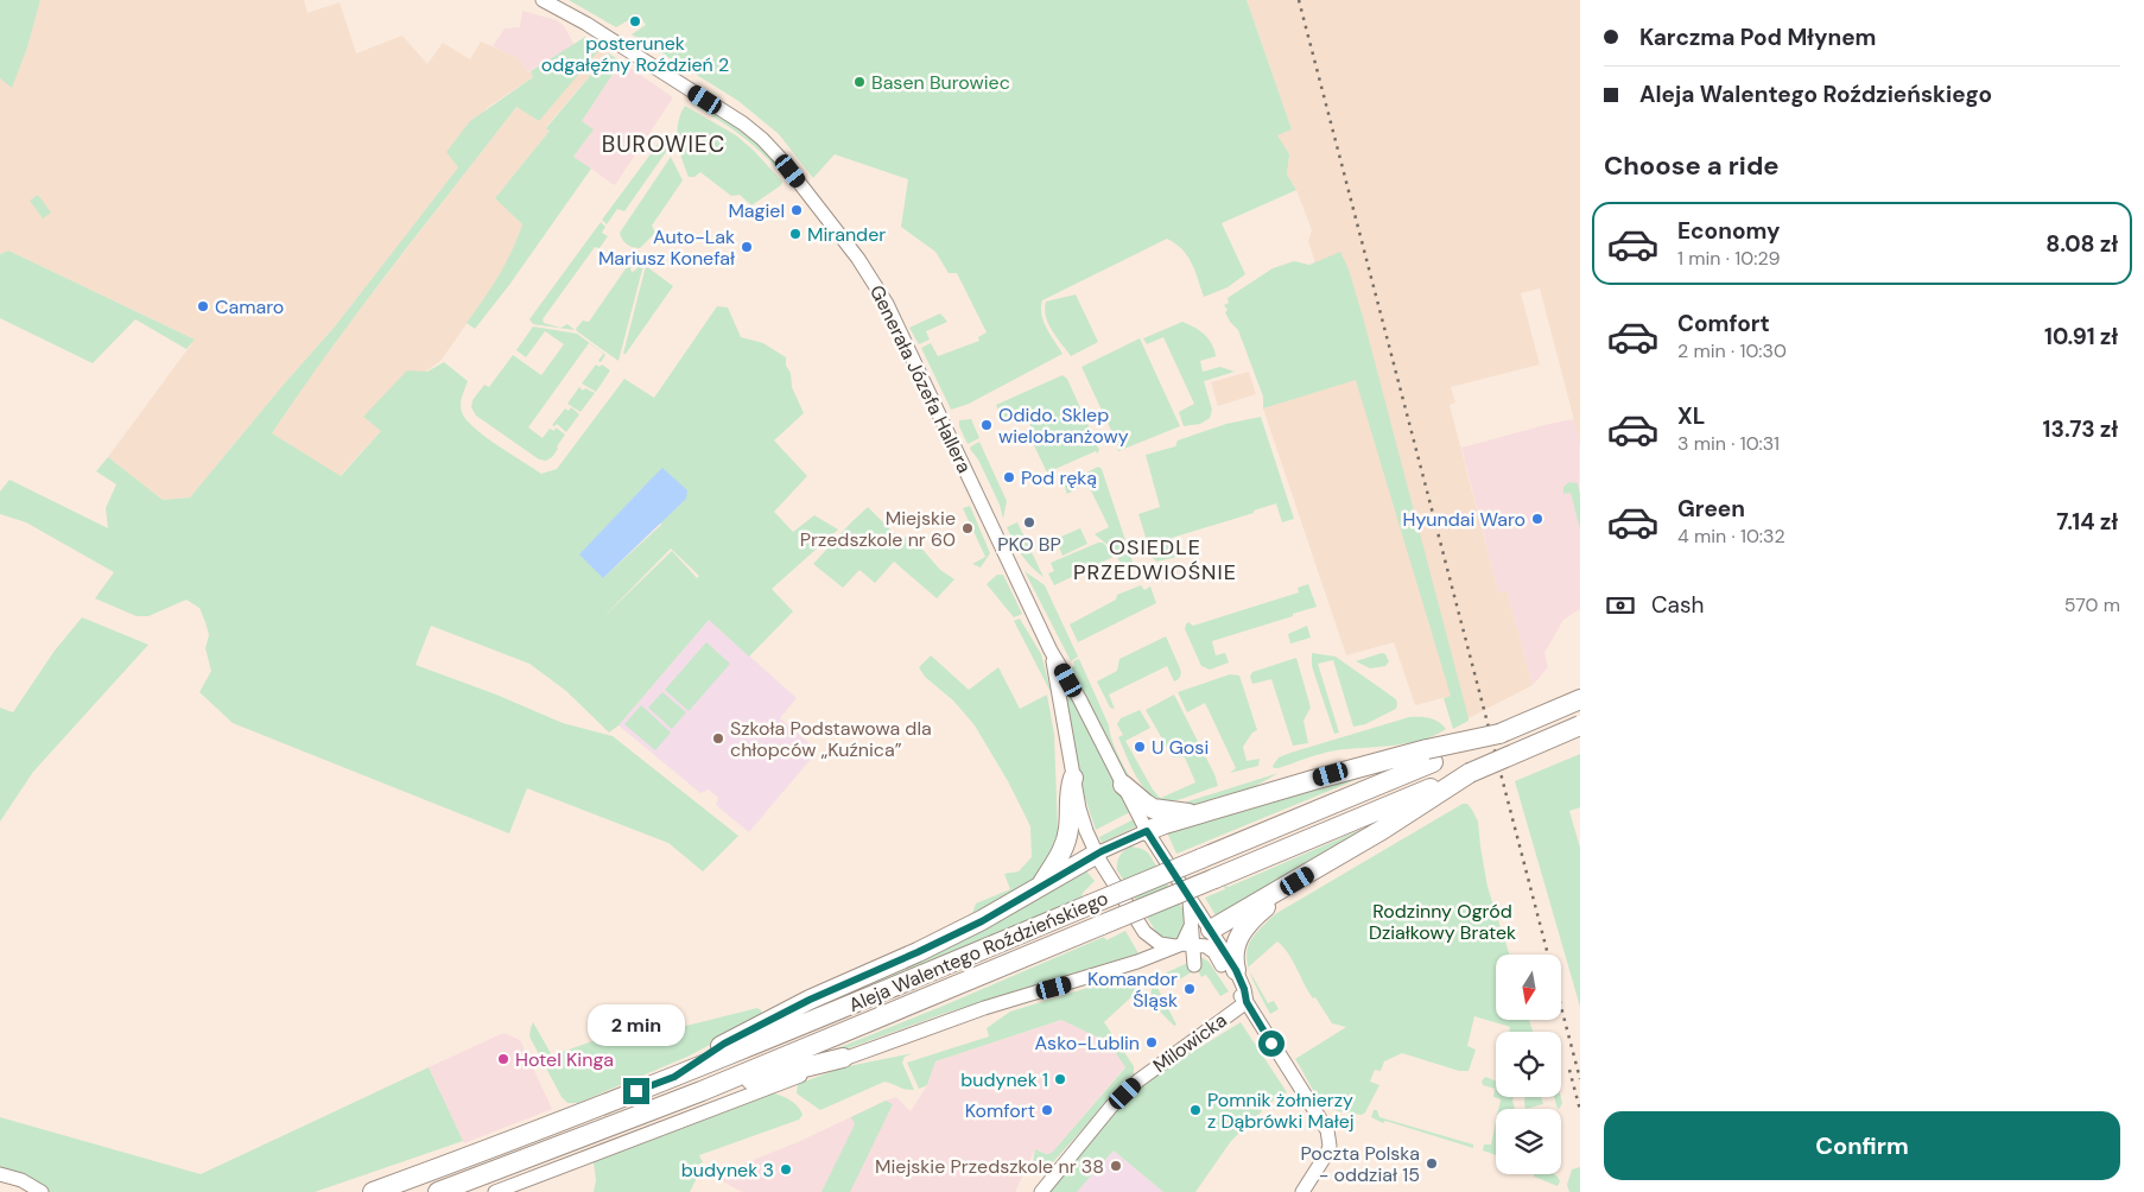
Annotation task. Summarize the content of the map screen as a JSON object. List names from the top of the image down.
{
  "streets": {
    "highway": ["Aleja Walentego Roździeńskiego"],
    "street": ["Generała Józefa Hallera", "Milowicka"]
  },
  "crossings": [
    ["Generała Józefa Hallera", "Milowicka"]
  ],
  "districts": ["BUROWIEC", "OSIEDLE PRZEDWIOŚNIE"],
  "parks": ["Rodzinny Ogród Działkowy Bratek"],
  "places": [
    "posterunek odgałęźny Roździeń 2",
    "Basen Burowiec",
    "Magiel",
    "Mirander",
    "Auto-Lak Mariusz Konefał",
    "Camaro",
    "Odido. Sklep wielobranżowy",
    "Pod ręką",
    "Hyundai Waro",
    "PKO BP",
    "Miejskie Przedszkole nr 60",
    "Szkoła Podstawowa dla chłopców „Kuźnica”",
    "U Gosi",
    "Komandor Śląsk",
    "Asko-Lublin",
    "Hotel Kinga",
    "budynek 1",
    "Komfort",
    "Pomnik żołnierzy z Dąbrówki Małej",
    "Poczta Polska - oddział 15",
    "Miejskie Przedszkole nr 38",
    "budynek 3"
  ],
  "north": "bottom",
  "page": {
    "banner": ["Karczma Pod Młynem", "Aleja Walentego Roździeńskiego"],
    "heading": "Choose a ride",
    "list": [
      {
        "name": "Economy",
        "note": "1 min · 10:29",
        "value": "8.08 zł"
      },
      {
        "name": "Comfort",
        "note": "2 min · 10:30",
        "value": "10.91 zł"
      },
      {
        "name": "XL",
        "note": "3 min · 10:31",
        "value": "13.73 zł"
      },
      {
        "name": "Green",
        "note": "4 min · 10:32",
        "value": "7.14 zł"
      }
    ],
    "pay": ["Cash", "570 m"],
    "bubble": "2 min",
    "buttons": "Confirm"
  }
}
